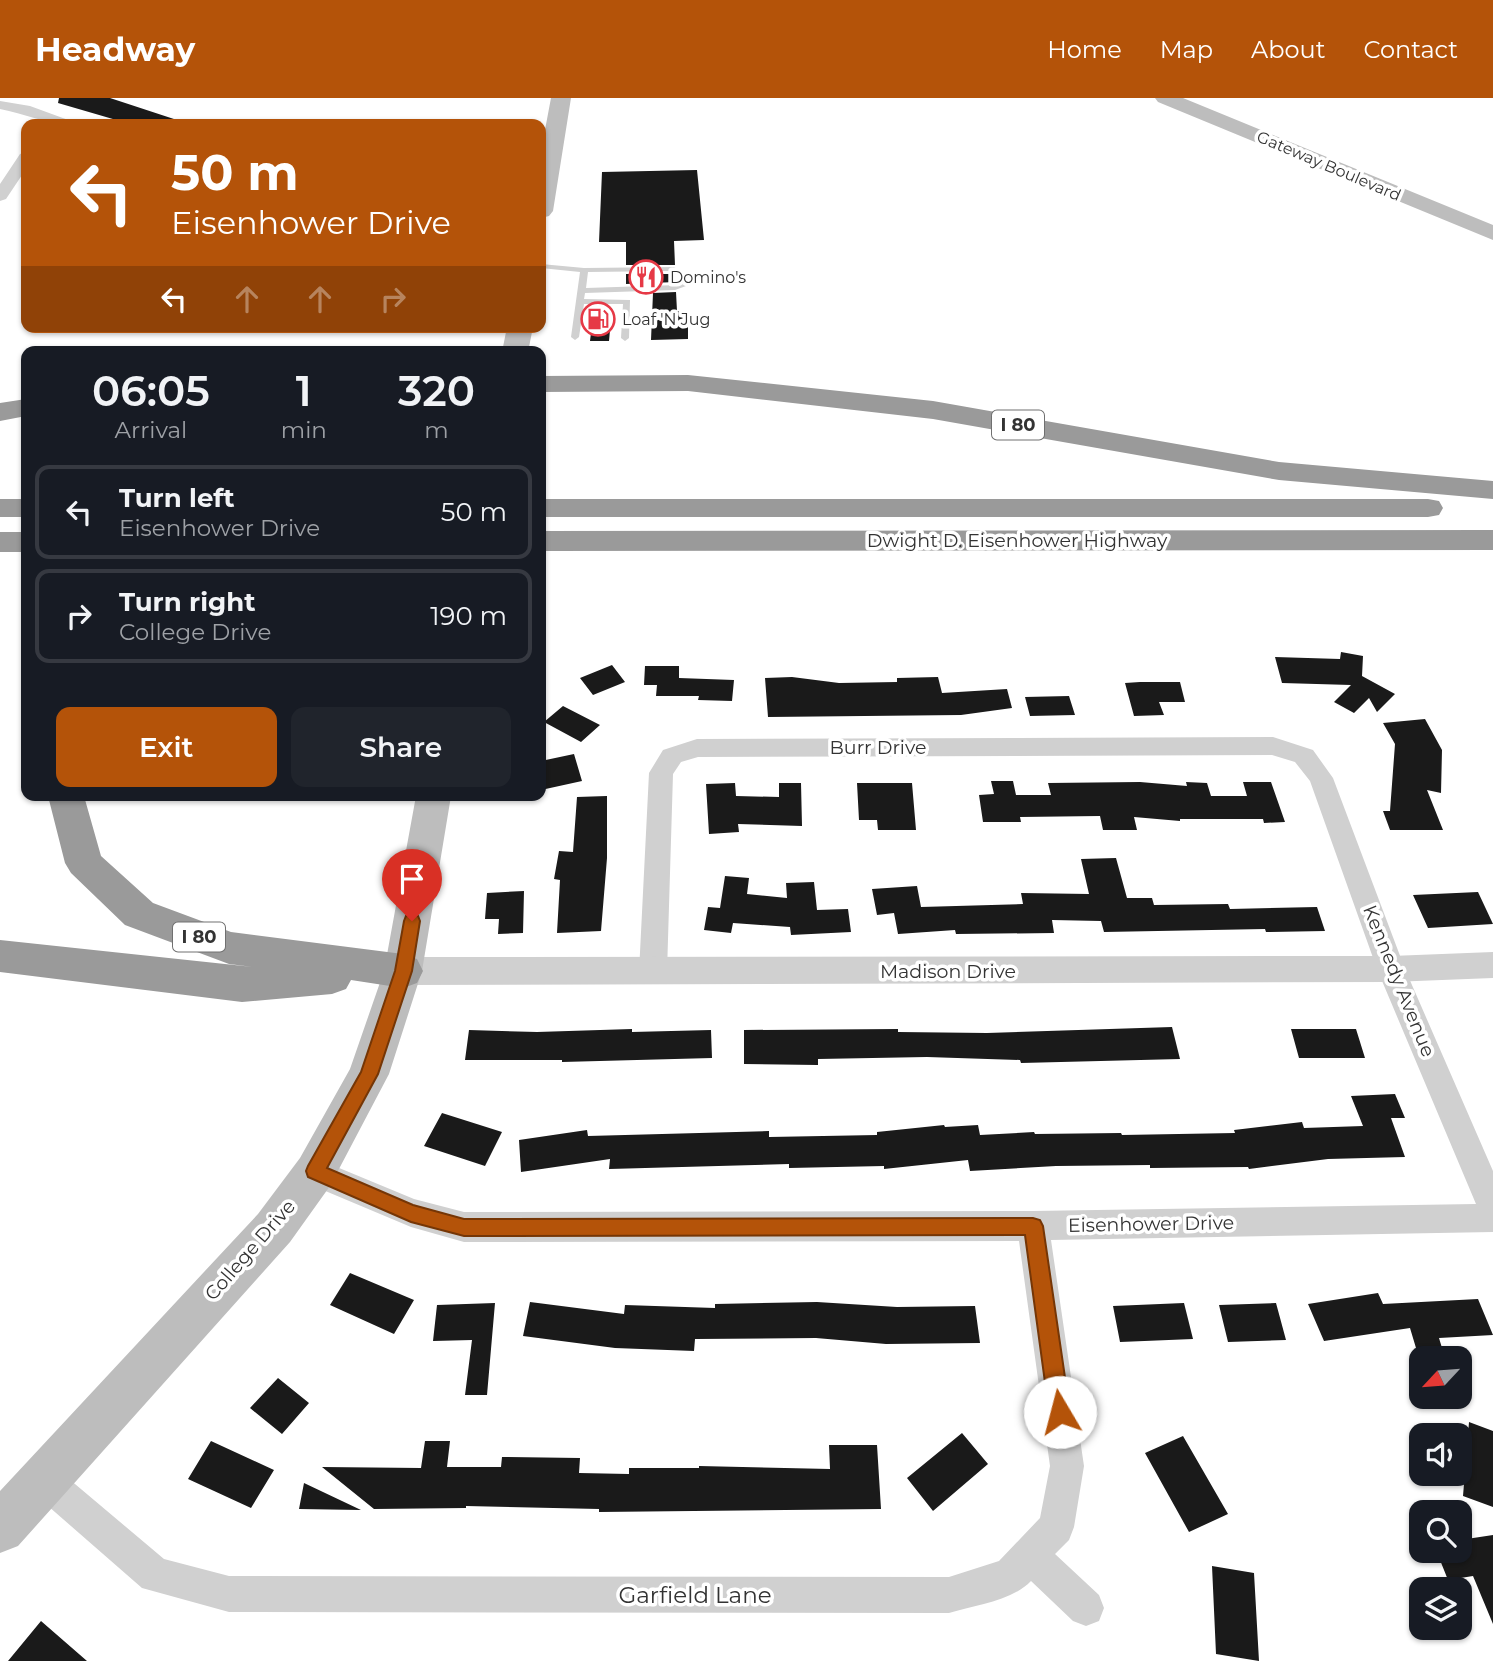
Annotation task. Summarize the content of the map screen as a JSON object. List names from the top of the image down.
{
  "streets": {
    "highway": ["I 80", "Dwight D. Eisenhower Highway"],
    "main road": ["Gateway Boulevard", "College Drive"],
    "street": [
      "Burr Drive",
      "Madison Drive",
      "Kennedy Avenue",
      "Eisenhower Drive",
      "Garfield Lane"
    ]
  },
  "crossings": [
    ["I 80", "Madison Drive"],
    ["I 80", "College Drive"],
    ["Burr Drive", "Madison Drive"],
    ["Burr Drive", "Kennedy Avenue"],
    ["Madison Drive", "Kennedy Avenue"],
    ["Madison Drive", "College Drive"],
    ["Eisenhower Drive", "College Drive"],
    ["Eisenhower Drive", "Garfield Lane"],
    ["College Drive", "Garfield Lane"]
  ],
  "places": {
    "restaurant": ["Domino's"],
    "fuel station": ["Loaf 'N Jug"]
  },
  "north": "bottom left",
  "page": {
    "header": "Headway",
    "nav": [
      "Home",
      "Map",
      "About",
      "Contact"
    ],
    "turn": ["50 m", "Eisenhower Drive"],
    "eta": [
      "06:05",
      "Arrival",
      "1",
      "min",
      "320",
      "m"
    ],
    "list": [
      {
        "name": "Turn left",
        "note": "Eisenhower Drive",
        "value": "50 m"
      },
      {
        "name": "Turn right",
        "note": "College Drive",
        "value": "190 m"
      }
    ],
    "buttons": ["Exit", "Share"]
  }
}
